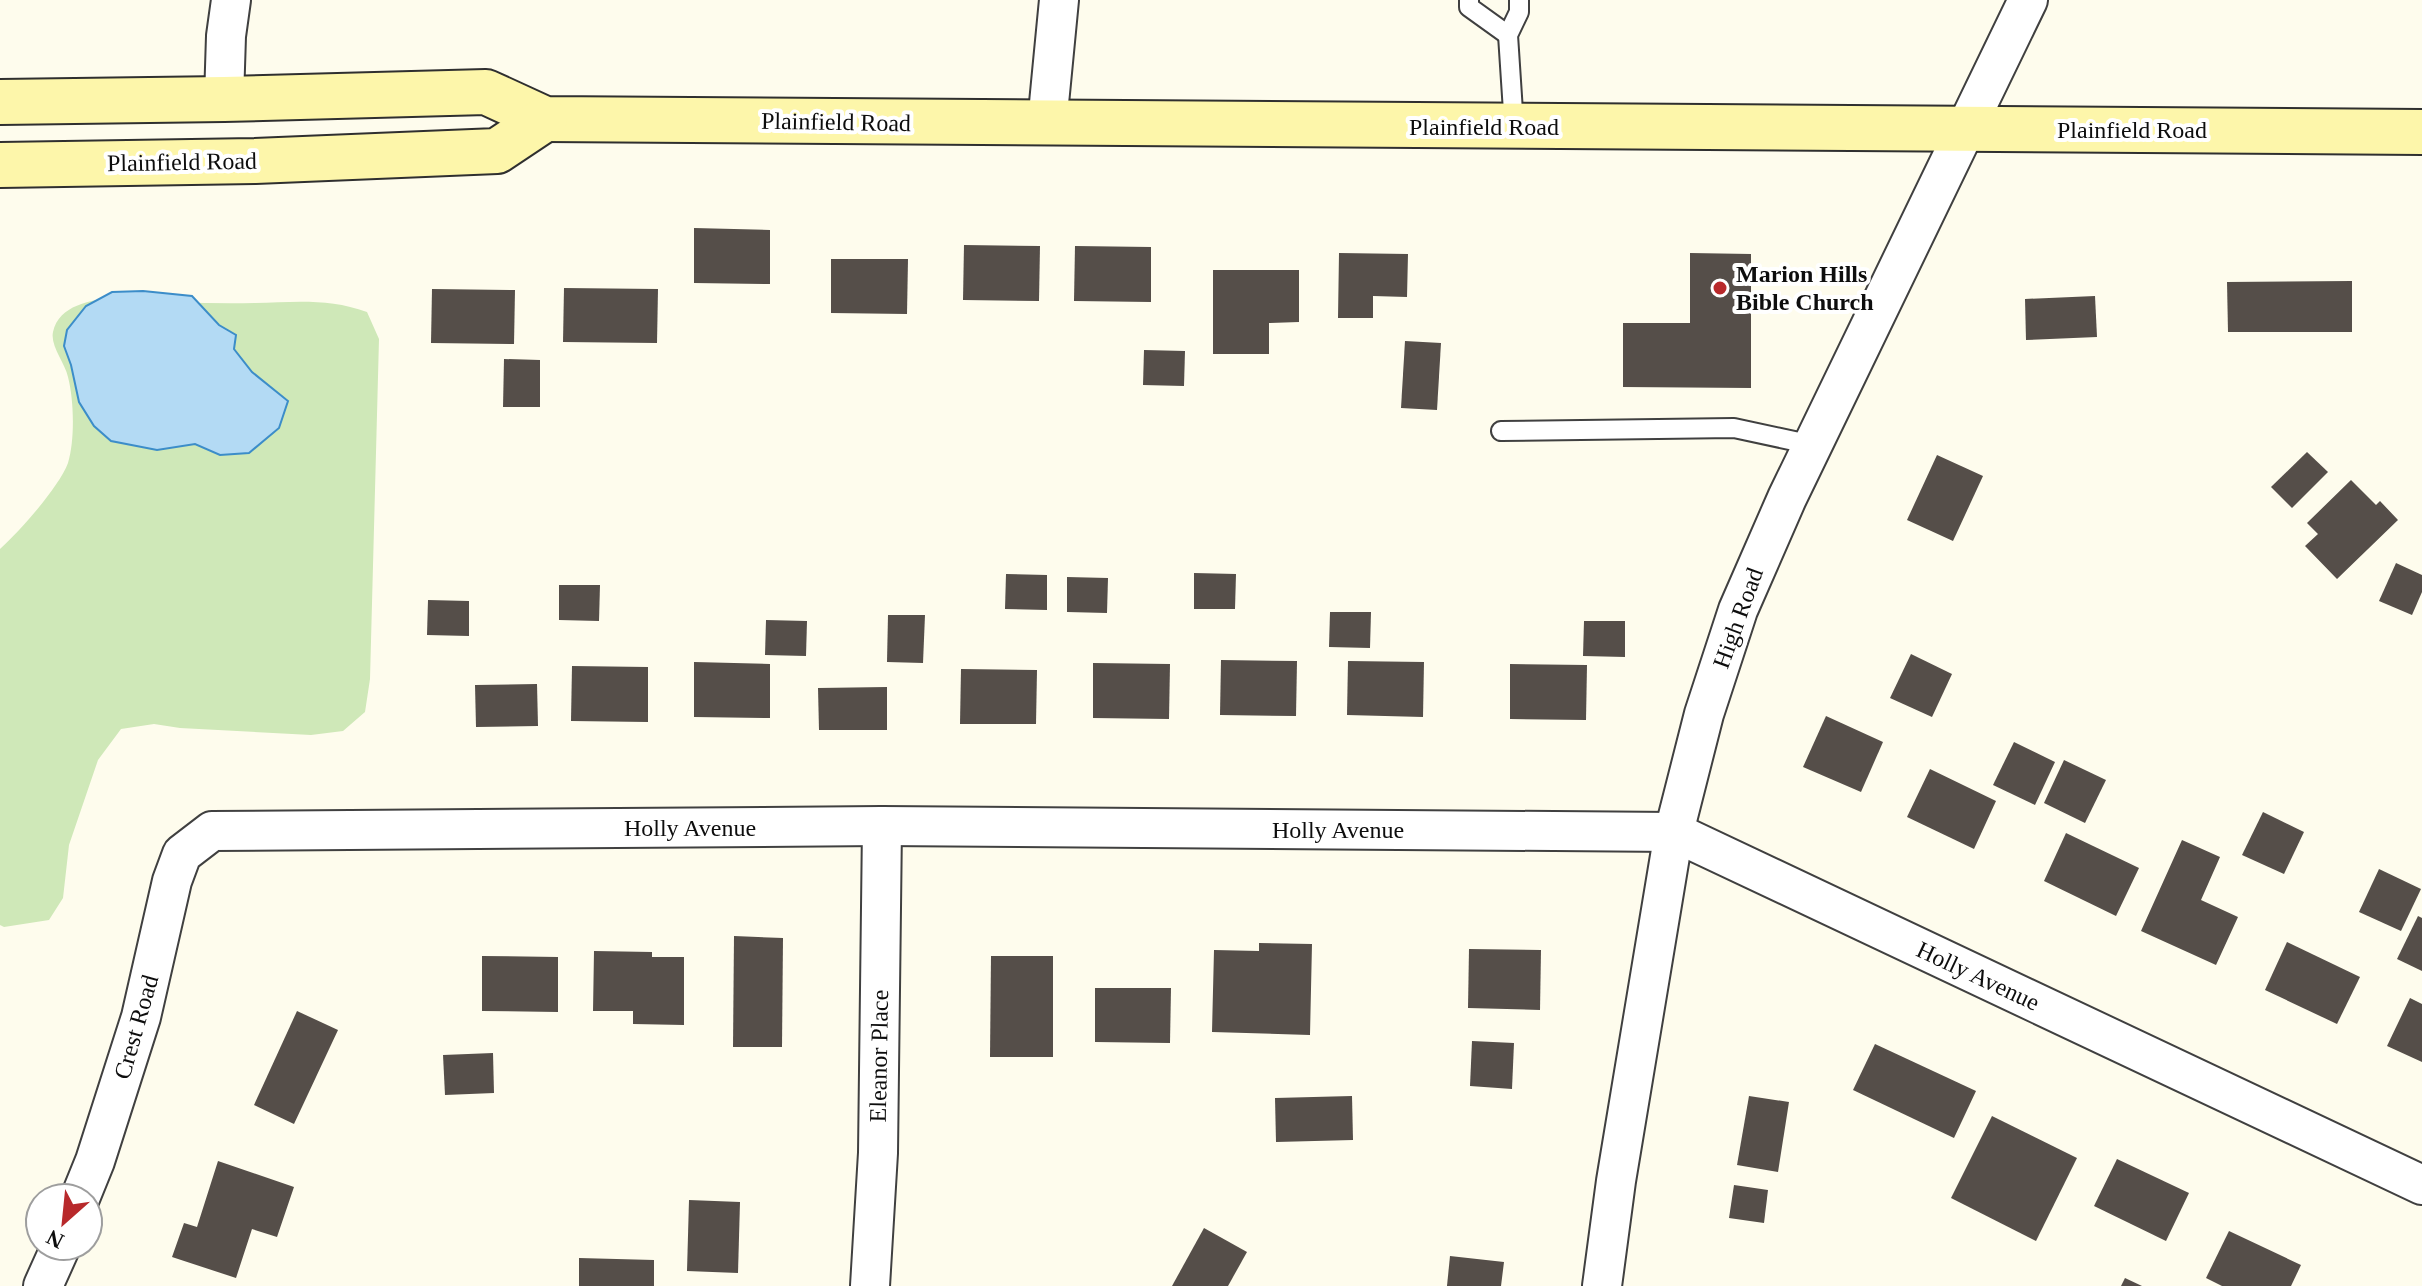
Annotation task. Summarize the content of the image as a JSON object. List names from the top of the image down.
{
  "streets": {
    "main road": ["Plainfield Road"],
    "street": [
      "High Road",
      "Holly Avenue",
      "Crest Road",
      "Eleanor Place"
    ]
  },
  "crossings": [
    ["Plainfield Road", "High Road"],
    ["High Road", "Holly Avenue"],
    ["Holly Avenue", "Crest Road"],
    ["Holly Avenue", "Eleanor Place"]
  ],
  "places": ["Marion Hills Bible Church"],
  "north": "bottom left"
}
